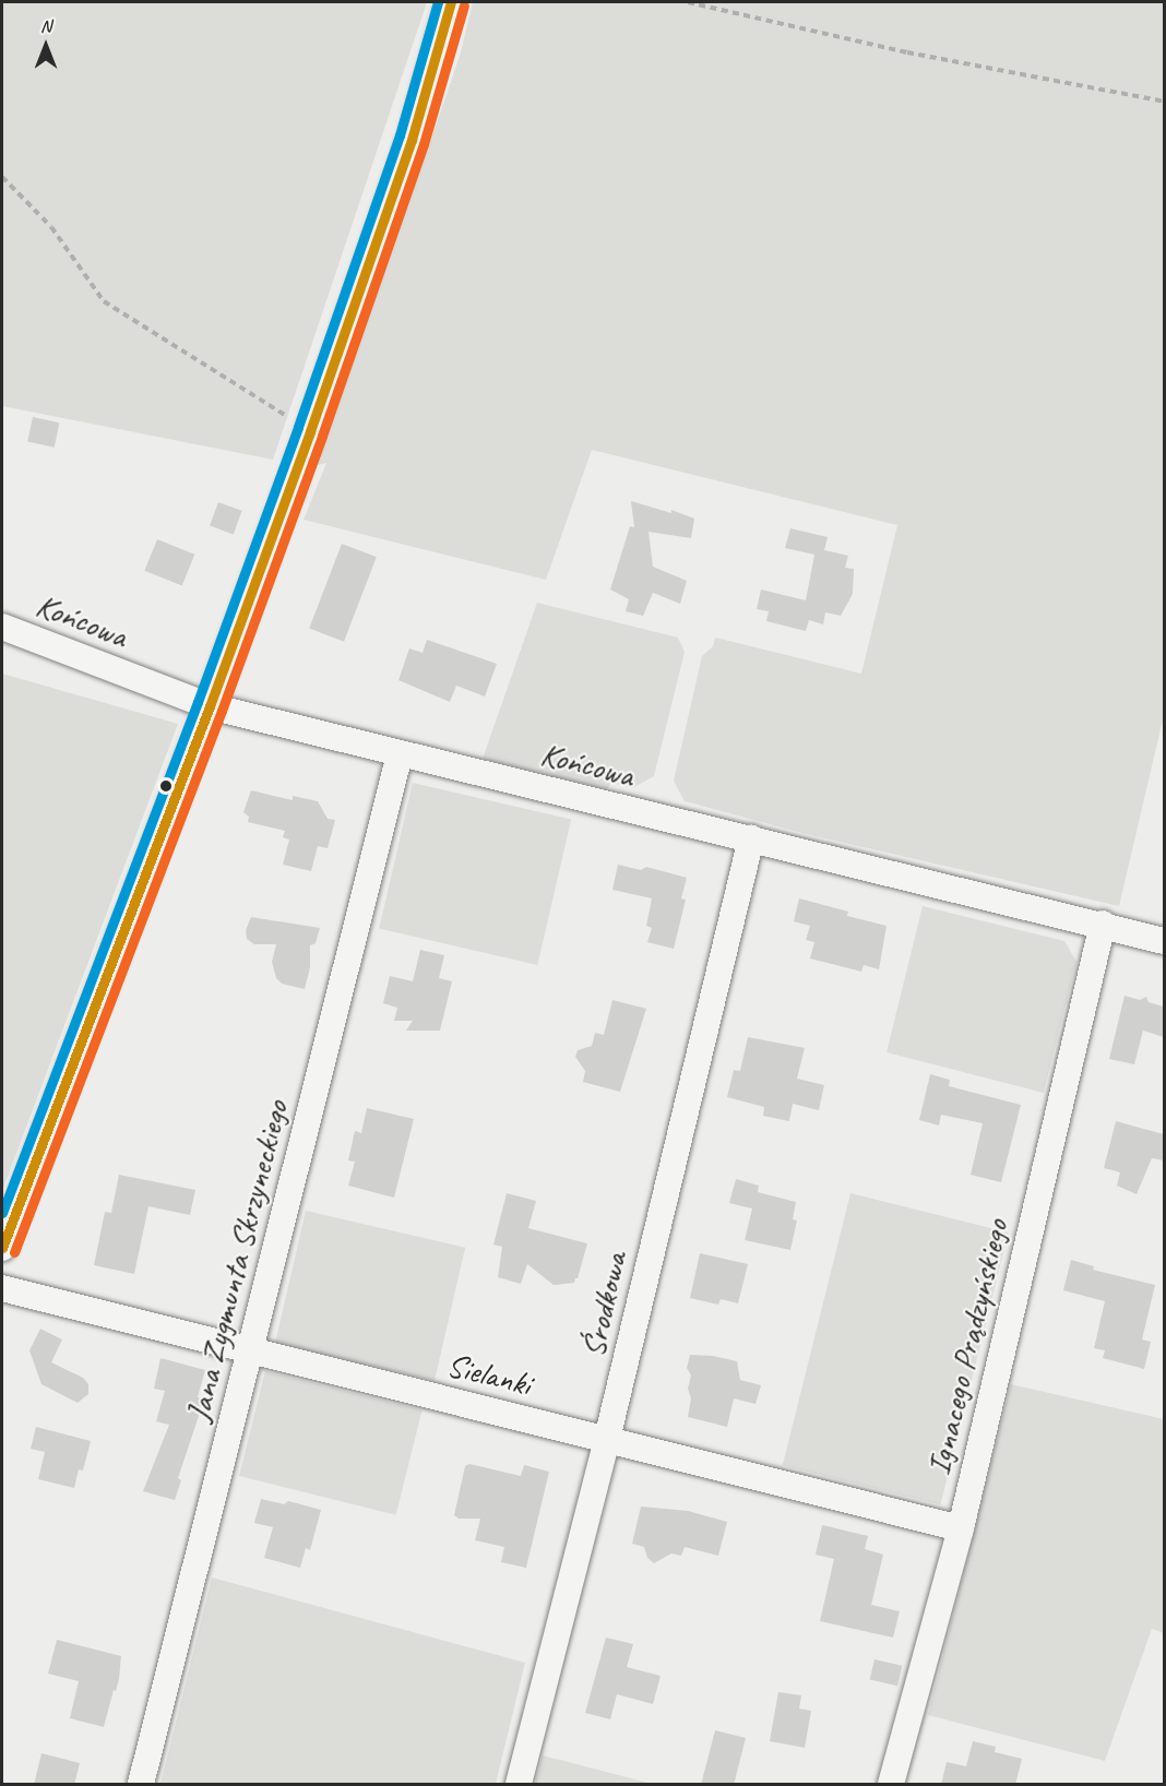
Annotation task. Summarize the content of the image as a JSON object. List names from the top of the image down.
{
  "streets": {
    "street": [
      "Końcowa",
      "Jana Zygmunta Skrzyneckiego",
      "Środkowa",
      "Ignacego Prądzyńskiego",
      "Sielanki"
    ]
  },
  "crossings": [
    ["Końcowa", "Jana Zygmunta Skrzyneckiego"],
    ["Końcowa", "Środkowa"],
    ["Końcowa", "Ignacego Prądzyńskiego"],
    ["Jana Zygmunta Skrzyneckiego", "Sielanki"],
    ["Środkowa", "Sielanki"],
    ["Ignacego Prądzyńskiego", "Sielanki"]
  ],
  "north": "top"
}
